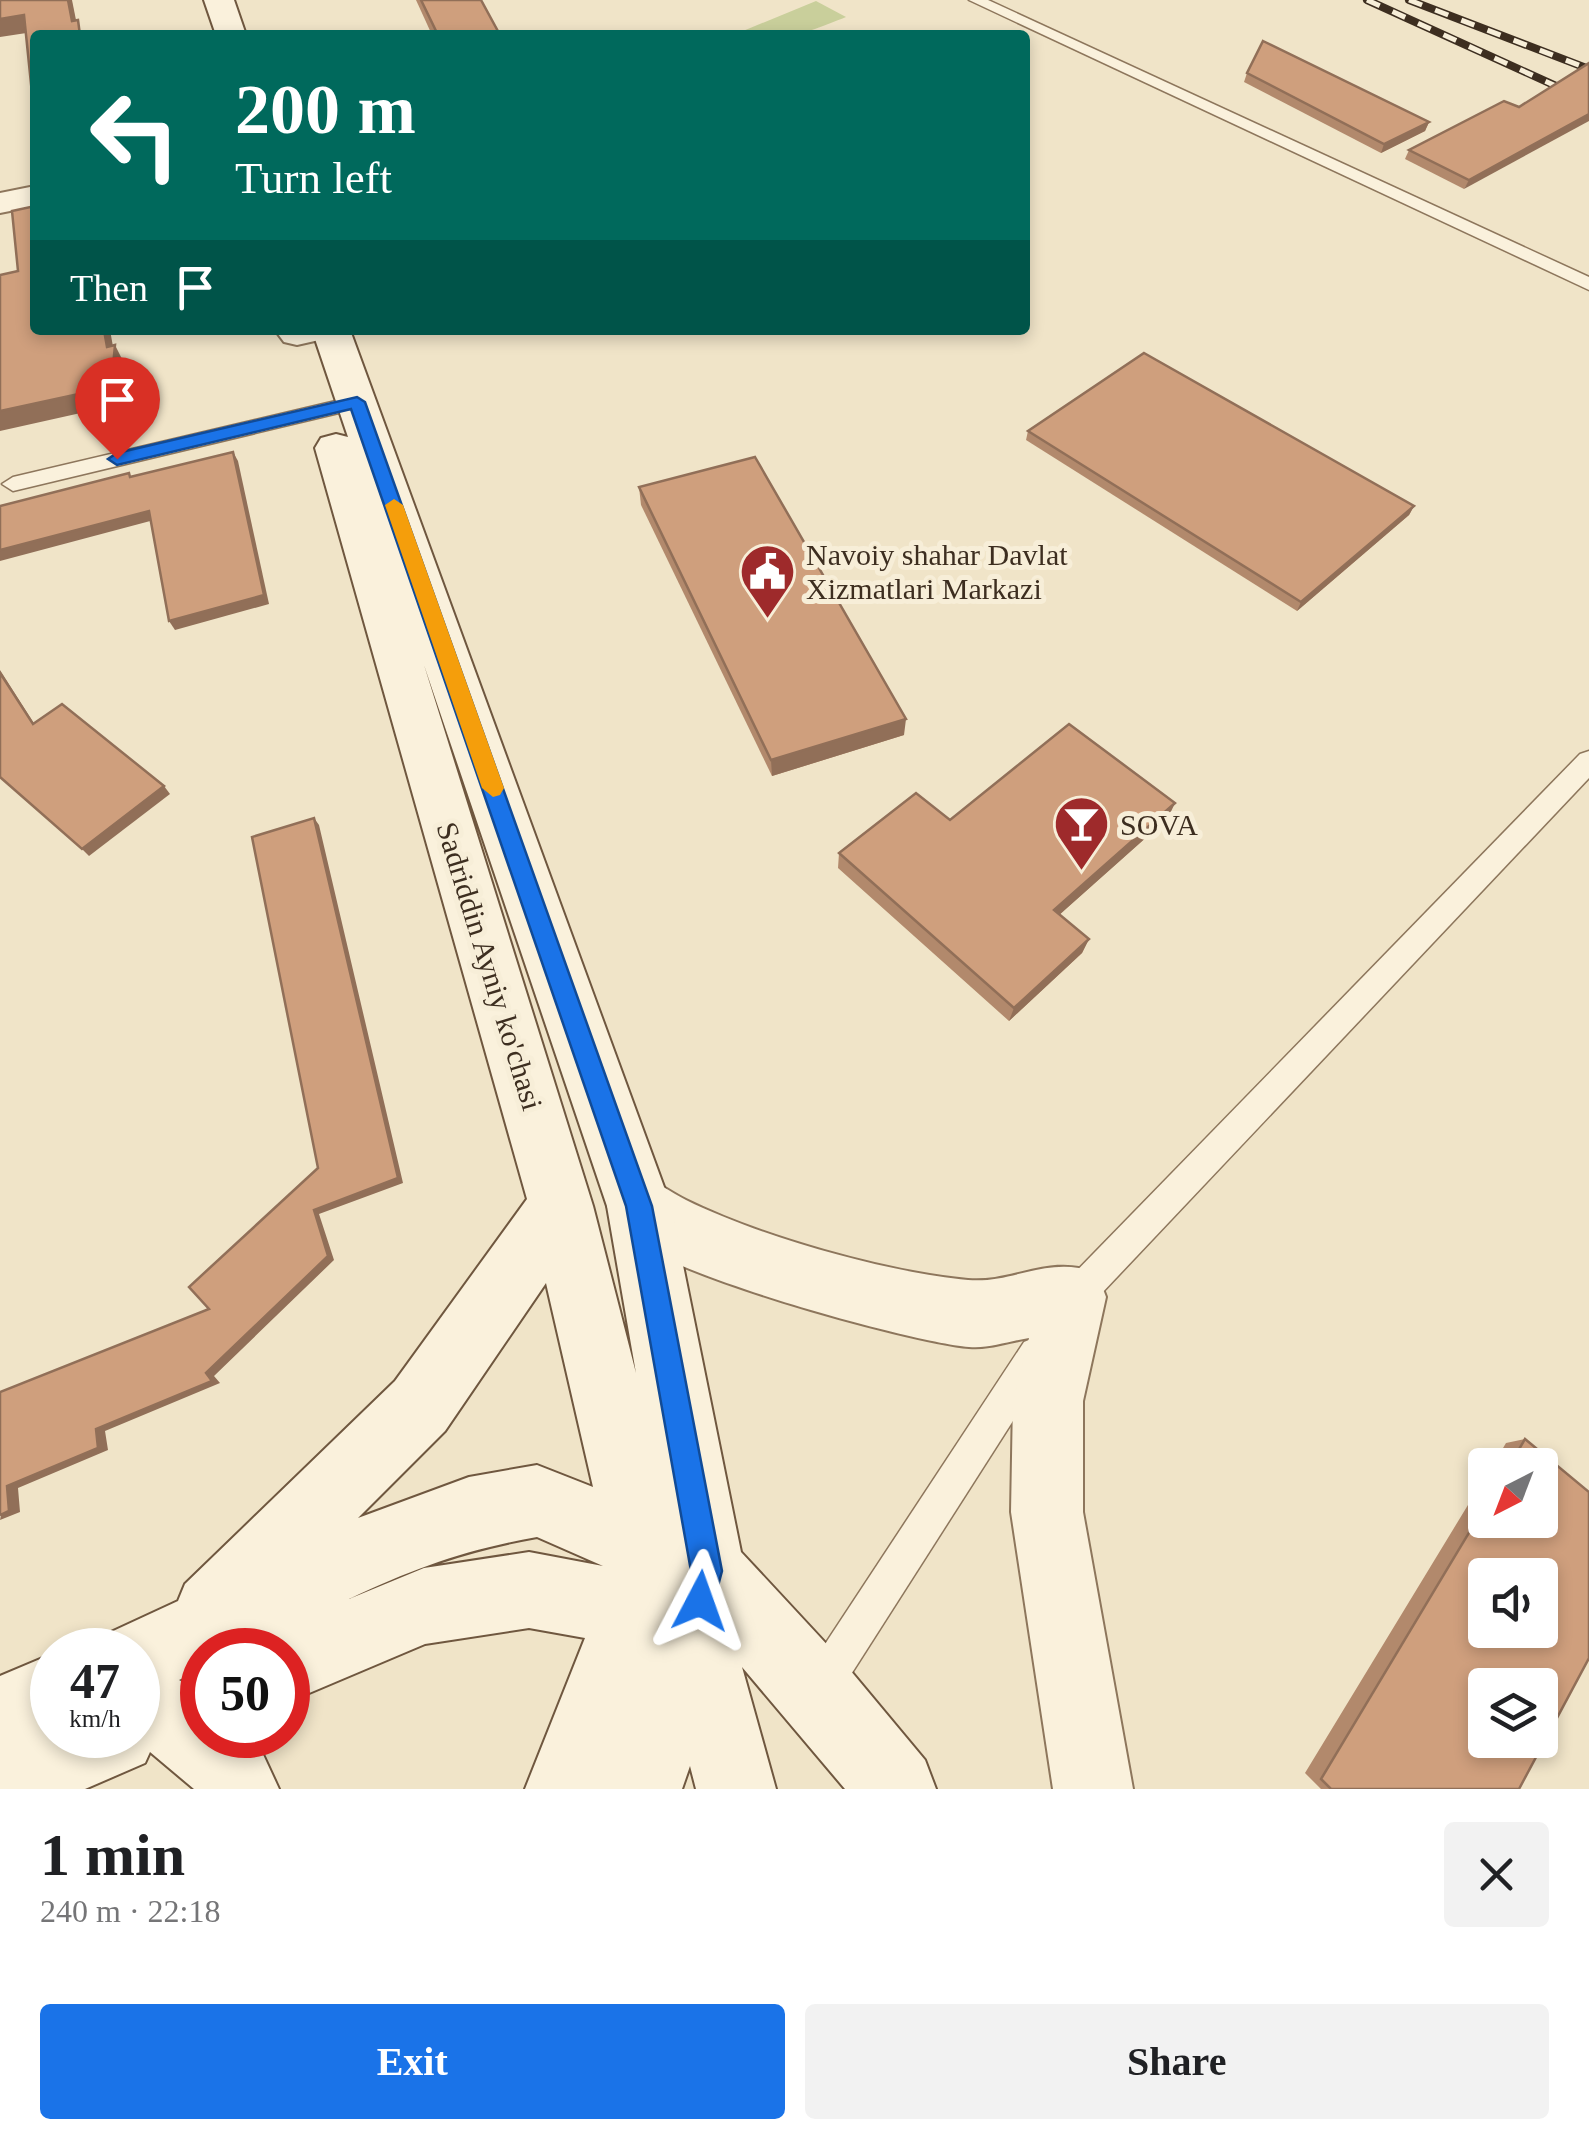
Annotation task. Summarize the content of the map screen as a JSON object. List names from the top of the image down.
{
  "streets": {
    "main road": ["Sadriddin Ayniy ko'chasi"]
  },
  "places": {
    "public building": ["Navoiy shahar Davlat Xizmatlari Markazi"],
    "bar": ["SOVA"]
  },
  "north": "bottom left",
  "page": {
    "turn": ["200 m", "Turn left"],
    "then": "Then",
    "speed": "47 km/h",
    "limit": "50",
    "heading": ["1 min", "240 m · 22:18"],
    "buttons": ["Exit", "Share"]
  }
}
